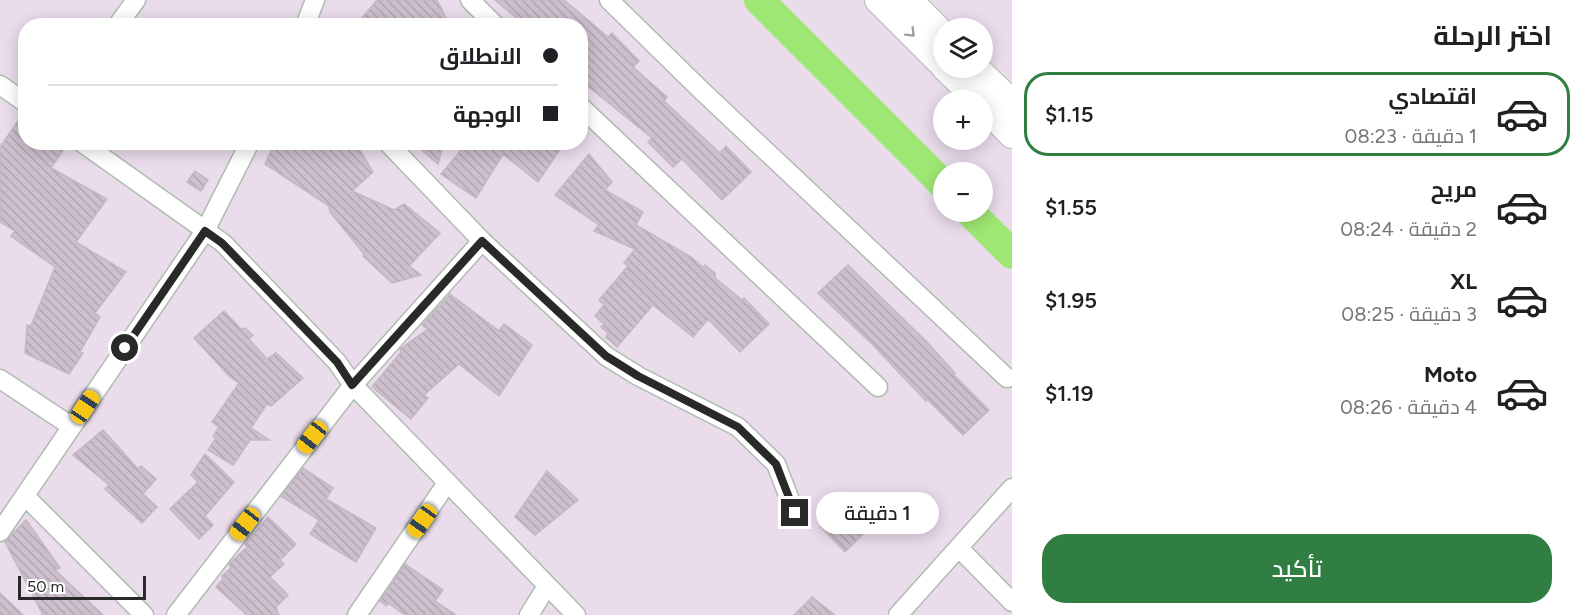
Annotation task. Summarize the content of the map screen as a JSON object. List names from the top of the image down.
{
  "scale_bar": "50 m",
  "page": {
    "heading": "اختر الرحلة",
    "map_buttons": ["+", "−"],
    "banner": ["الانطلاق", "الوجهة"],
    "list": [
      {
        "name": "اقتصادي",
        "note": "1 دقيقة · 08:23",
        "value": "$1.15"
      },
      {
        "name": "مريح",
        "note": "2 دقيقة · 08:24",
        "value": "$1.55"
      },
      {
        "name": "XL",
        "note": "3 دقيقة · 08:25",
        "value": "$1.95"
      },
      {
        "name": "Moto",
        "note": "4 دقيقة · 08:26",
        "value": "$1.19"
      }
    ],
    "bubble": "1 دقيقة",
    "buttons": "تأكيد",
    "scale": "50 m"
  }
}
